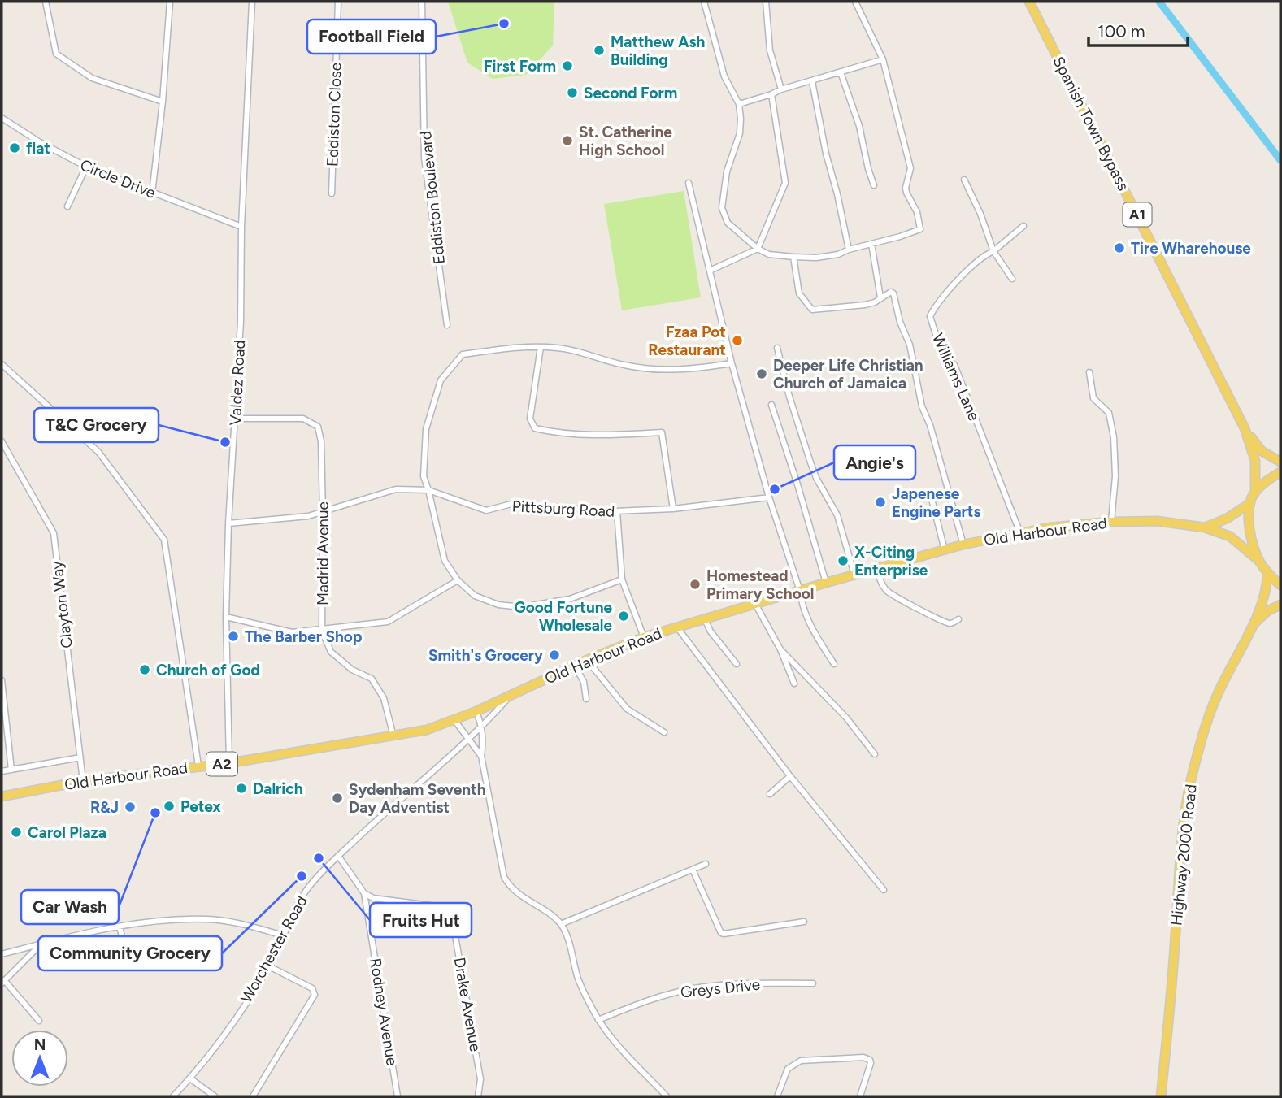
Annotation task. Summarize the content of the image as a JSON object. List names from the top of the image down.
{
  "streets": {
    "main road": [
      "Spanish Town Bypass",
      "A1",
      "Old Harbour Road",
      "A2",
      "Highway 2000 Road"
    ],
    "street": [
      "Eddiston Close",
      "Circle Drive",
      "Eddiston Boulevard",
      "Williams Lane",
      "Valdez Road",
      "Pittsburg Road",
      "Madrid Avenue",
      "Clayton Way",
      "Worchester Road",
      "Greys Drive",
      "Drake Avenue",
      "Rodney Avenue"
    ]
  },
  "crossings": [
    ["Spanish Town Bypass", "A1"],
    ["Circle Drive", "Valdez Road"],
    ["A1", "Old Harbour Road"],
    ["A1", "Highway 2000 Road"],
    ["Williams Lane", "Old Harbour Road"],
    ["Valdez Road", "Pittsburg Road"],
    ["Valdez Road", "Old Harbour Road"],
    ["Valdez Road", "Madrid Avenue"],
    ["Pittsburg Road", "Madrid Avenue"],
    ["Old Harbour Road", "Madrid Avenue"],
    ["Old Harbour Road", "Clayton Way"],
    ["Old Harbour Road", "Worchester Road"],
    ["Drake Avenue", "Rodney Avenue"]
  ],
  "places": [
    "Football Field",
    "Matthew Ash Building",
    "First Form",
    "Second Form",
    "St. Catherine High School",
    "flat",
    "Tire Wharehouse",
    "Fzaa Pot Restaurant",
    "Deeper Life Christian Church of Jamaica",
    "T&C Grocery",
    "Angie's",
    "Japenese Engine Parts",
    "X-Citing Enterprise",
    "Homestead Primary School",
    "Good Fortune Wholesale",
    "The Barber Shop",
    "Smith's Grocery",
    "Church of God",
    "Dalrich",
    "Sydenham Seventh Day Adventist",
    "Petex",
    "R&J",
    "Car Wash",
    "Carol Plaza",
    "Fruits Hut",
    "Community Grocery"
  ],
  "scale_bar": "100 m",
  "north": "top"
}
